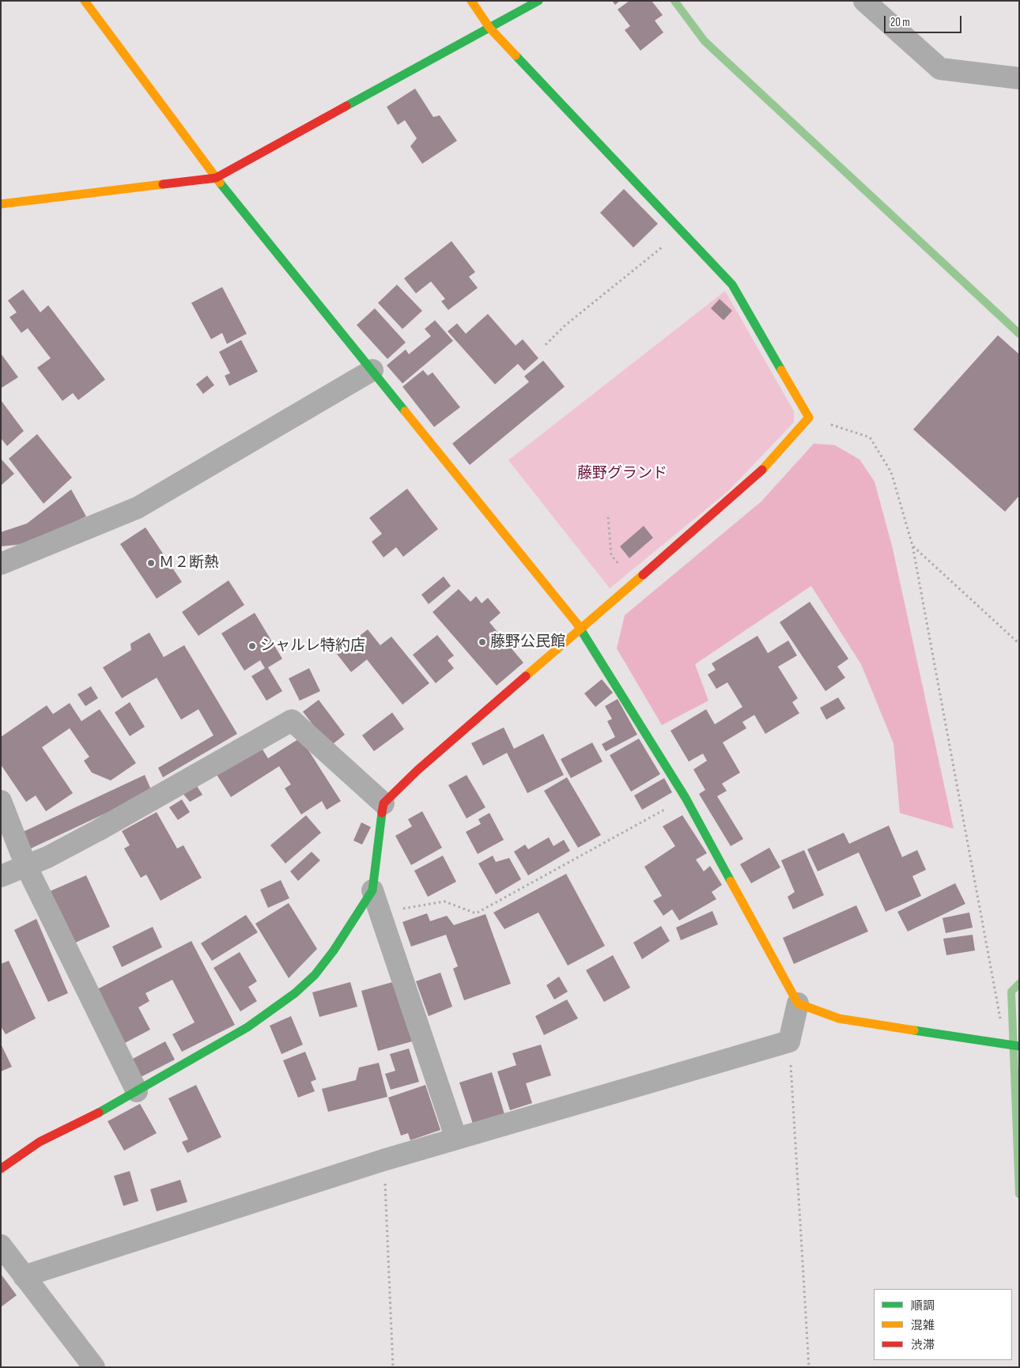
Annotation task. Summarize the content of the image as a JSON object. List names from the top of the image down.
{
  "parks": ["藤野グランド"],
  "places": ["Ｍ２断熱", "藤野公民館", "シャルレ特約店"],
  "legend": ["順調", "混雑", "渋滞"],
  "scale_bar": "20 m"
}
